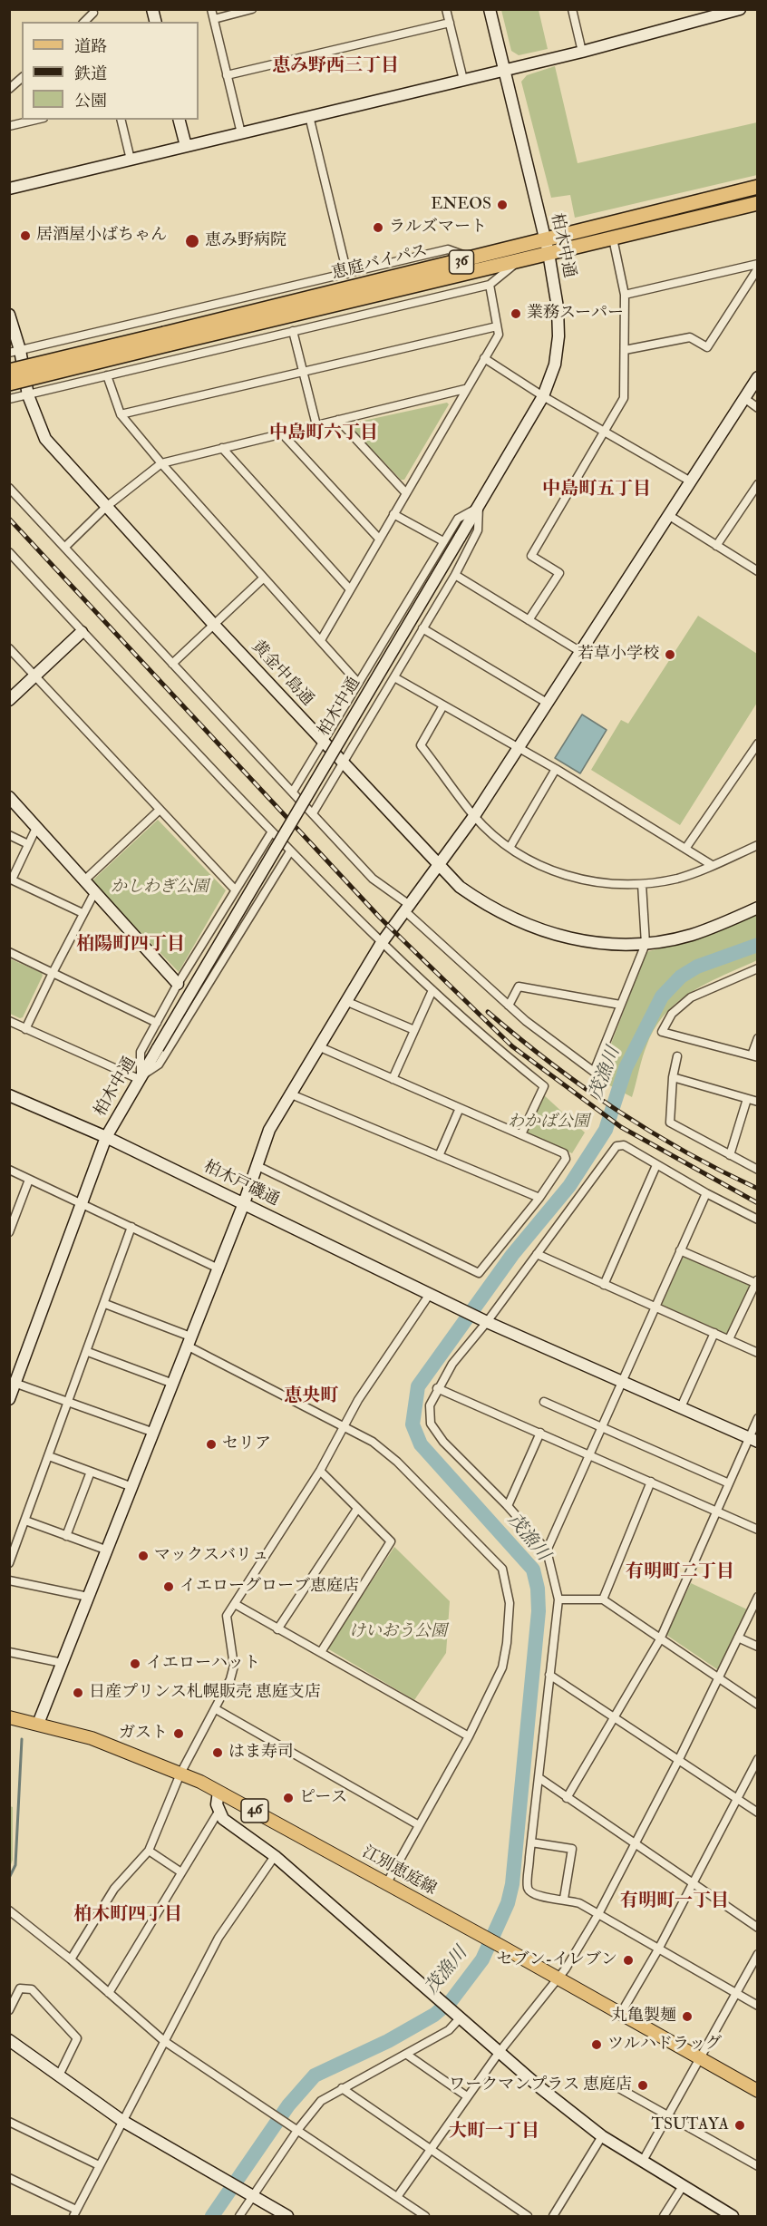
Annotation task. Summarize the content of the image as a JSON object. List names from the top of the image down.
{
  "streets": {
    "highway": ["36", "恵庭バイパス"],
    "main road": ["46", "江別恵庭線"],
    "street": ["柏木中通", "黄金中島通", "柏木戸磯通"]
  },
  "crossings": [
    ["柏木中通", "恵庭バイパス"],
    ["柏木中通", "柏木戸磯通"]
  ],
  "districts": [
    "恵み野西三丁目",
    "中島町六丁目",
    "中島町五丁目",
    "柏陽町四丁目",
    "恵央町",
    "有明町二丁目",
    "有明町一丁目",
    "柏木町四丁目",
    "大町一丁目"
  ],
  "water": ["茂漁川"],
  "parks": ["かしわぎ公園", "わかば公園", "けいおう公園"],
  "places": [
    "ENEOS",
    "ラルズマート",
    "居酒屋小ばちゃん",
    "恵み野病院",
    "業務スーパー",
    "若草小学校",
    "セリア",
    "マックスバリュ",
    "イエローグローブ恵庭店",
    "イエローハット",
    "日産プリンス札幌販売 恵庭支店",
    "ガスト",
    "はま寿司",
    "ピース",
    "セブン-イレブン",
    "丸亀製麺",
    "ツルハドラッグ",
    "ワークマンプラス 恵庭店",
    "TSUTAYA"
  ],
  "legend": ["道路", "鉄道", "公園"]
}
